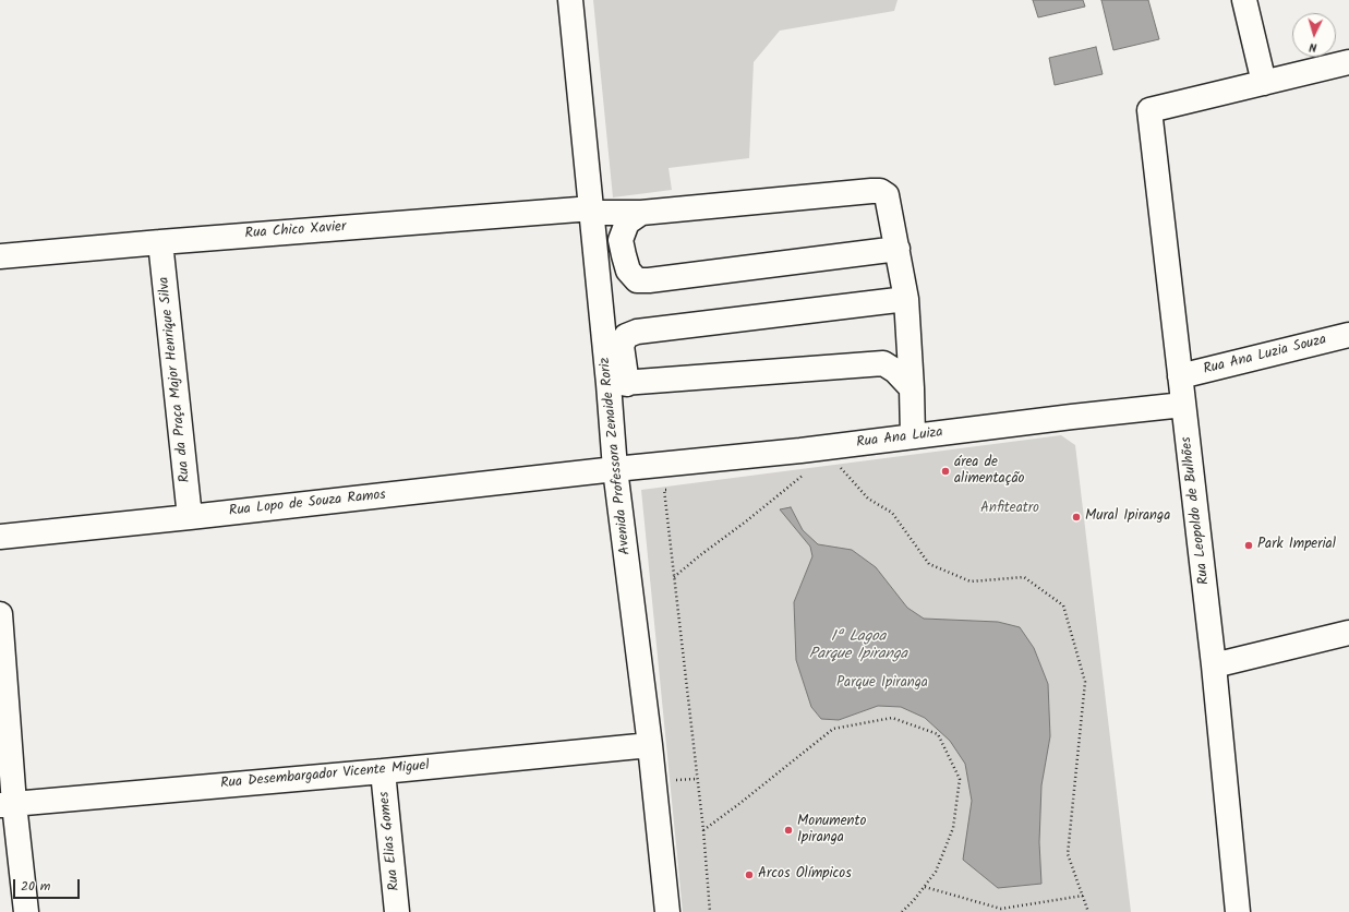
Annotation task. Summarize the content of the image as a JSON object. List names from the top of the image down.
{
  "streets": {
    "street": [
      "Rua Chico Xavier",
      "Rua Ana Luzia Souza",
      "Rua da Praça Major Henrique Silva",
      "Rua Ana Luiza",
      "Avenida Professora Zenaide Roriz",
      "Rua Lopo de Souza Ramos",
      "Rua Leopoldo de Bulhões",
      "Rua Desembargador Vicente Miguel",
      "Rua Elias Gomes"
    ]
  },
  "crossings": [
    ["Rua Chico Xavier", "Rua da Praça Major Henrique Silva"],
    ["Rua Chico Xavier", "Rua Ana Luiza"],
    ["Rua Chico Xavier", "Avenida Professora Zenaide Roriz"],
    ["Rua Ana Luzia Souza", "Rua Leopoldo de Bulhões"],
    ["Rua da Praça Major Henrique Silva", "Rua Lopo de Souza Ramos"],
    ["Rua Ana Luiza", "Avenida Professora Zenaide Roriz"],
    ["Rua Ana Luiza", "Rua Lopo de Souza Ramos"],
    ["Rua Ana Luiza", "Rua Leopoldo de Bulhões"],
    ["Avenida Professora Zenaide Roriz", "Rua Lopo de Souza Ramos"],
    ["Avenida Professora Zenaide Roriz", "Rua Desembargador Vicente Miguel"],
    ["Rua Desembargador Vicente Miguel", "Rua Elias Gomes"]
  ],
  "water": ["1ª Lagoa Parque Ipiranga"],
  "parks": ["Anfiteatro", "Parque Ipiranga"],
  "places": [
    "área de alimentação",
    "Mural Ipiranga",
    "Park Imperial",
    "Monumento Ipiranga",
    "Arcos Olímpicos"
  ],
  "scale_bar": "20 m",
  "north": "bottom"
}
